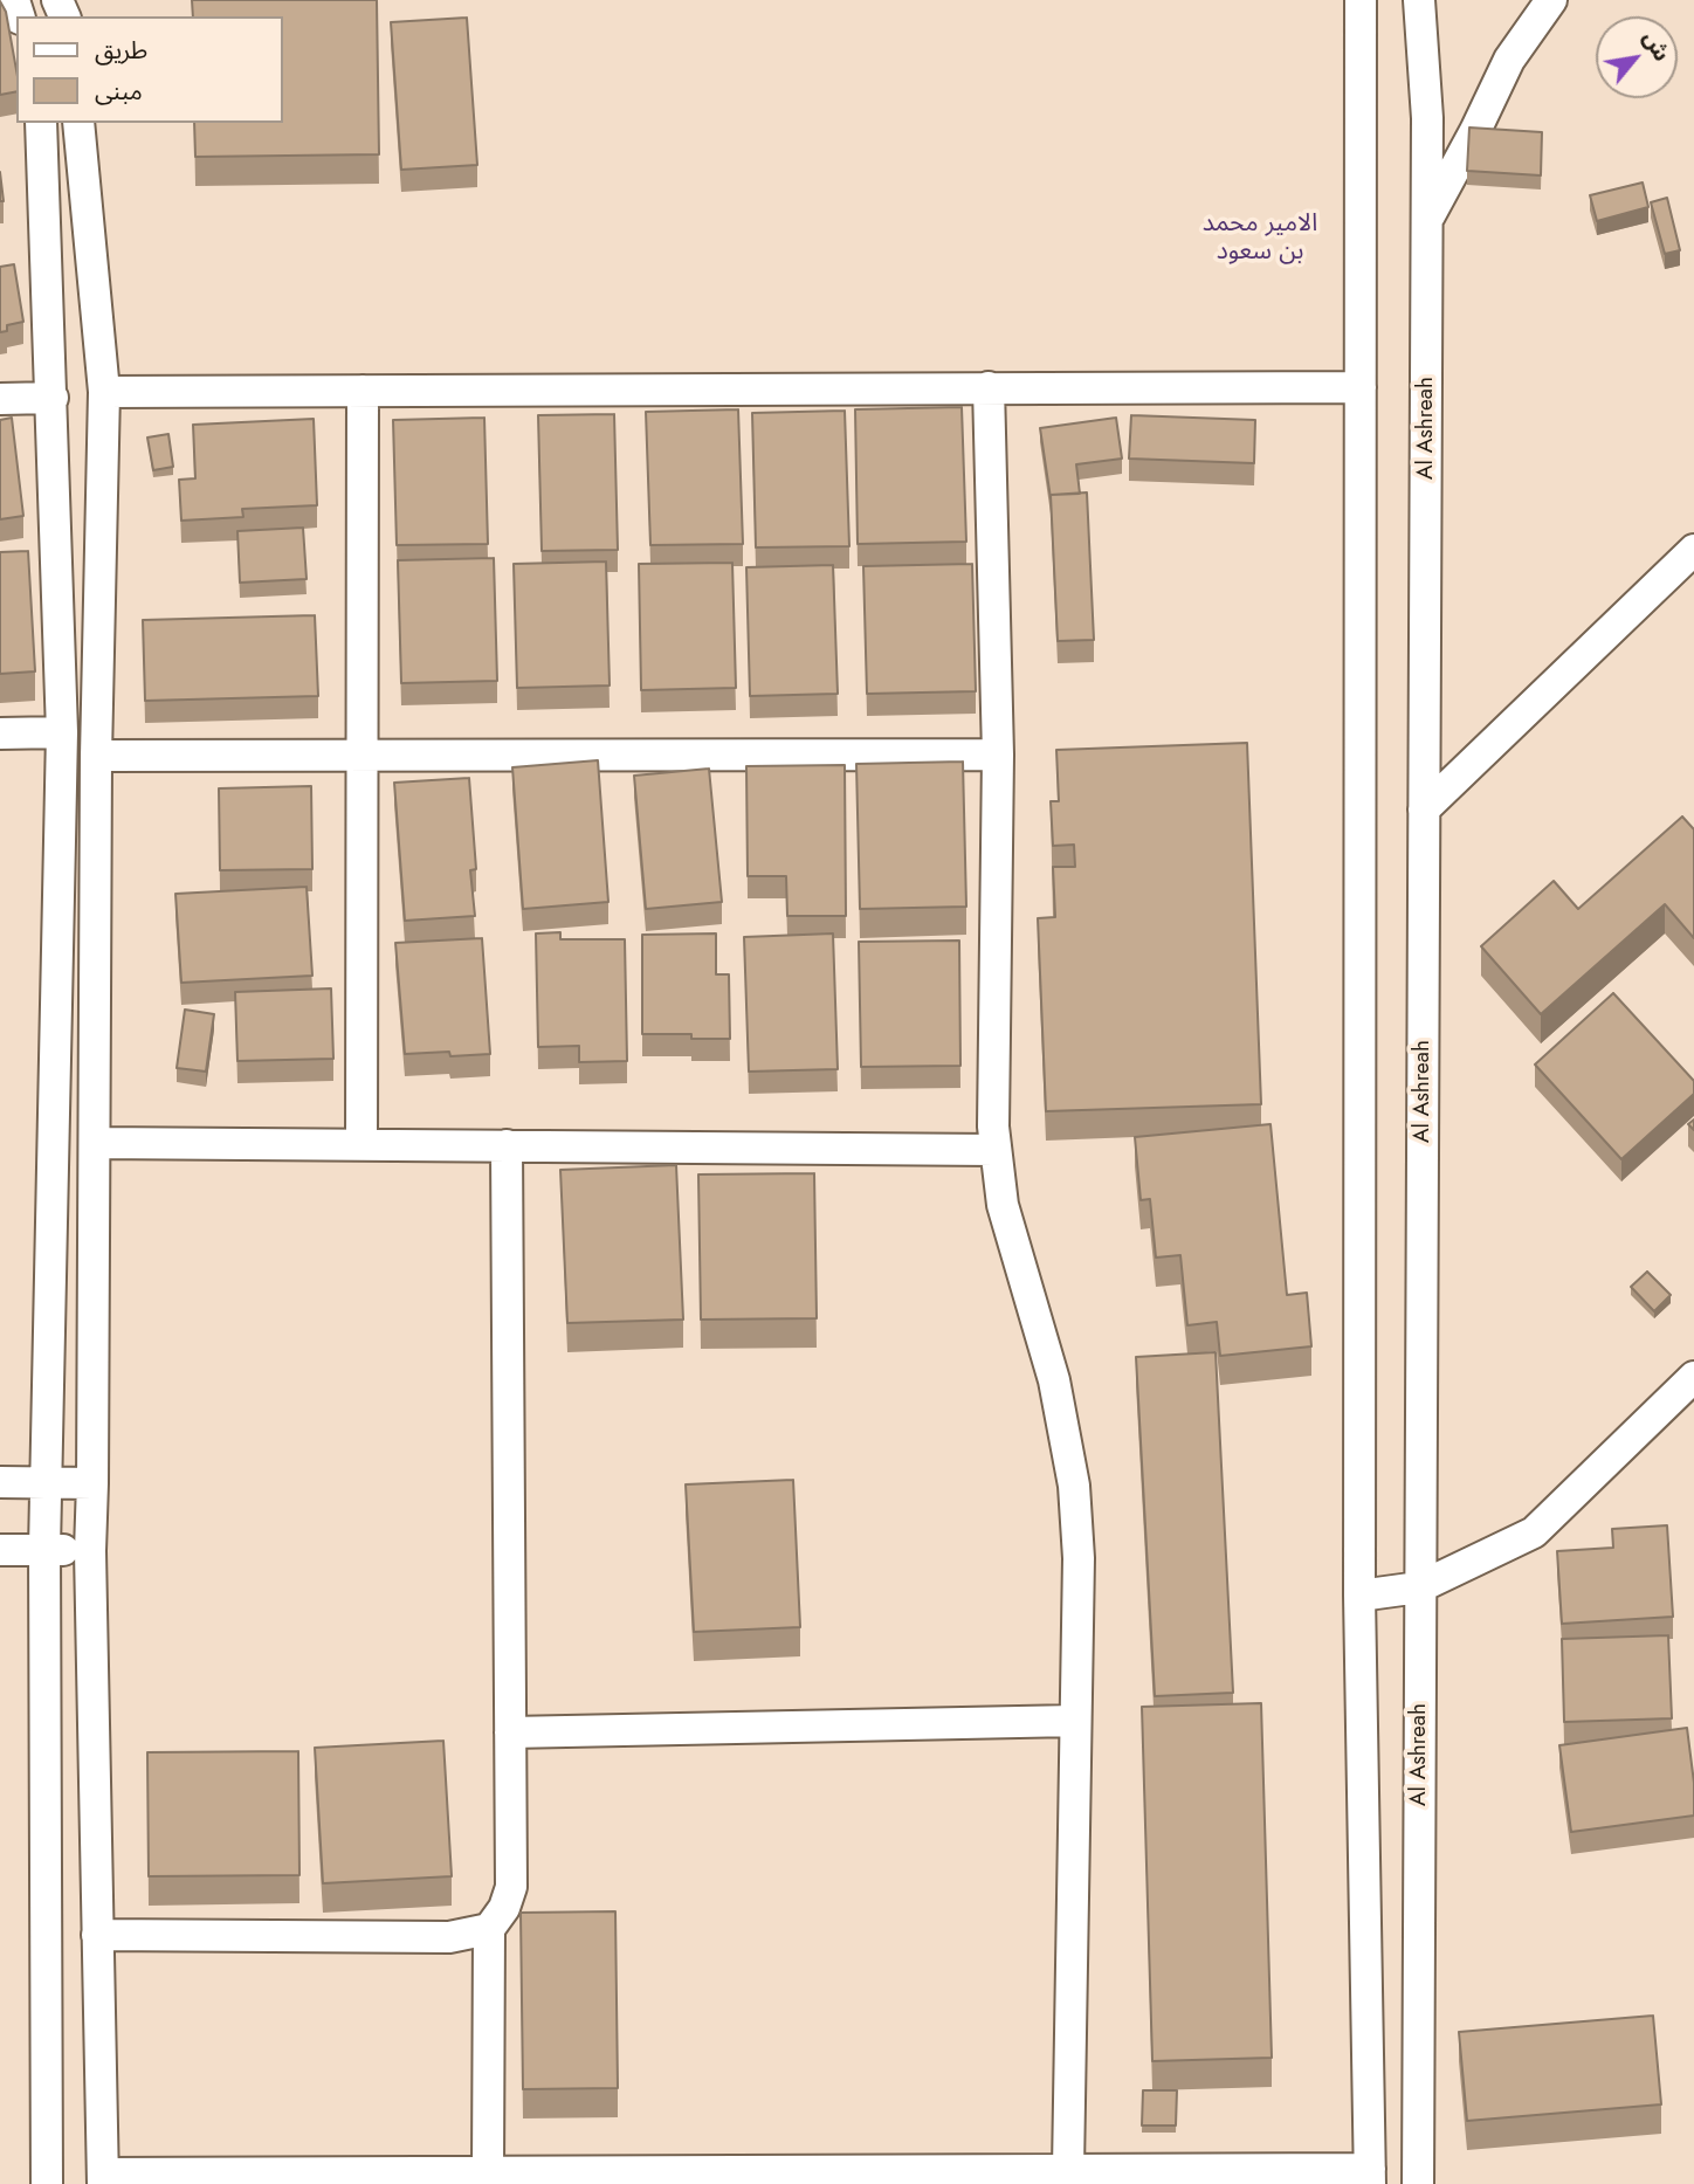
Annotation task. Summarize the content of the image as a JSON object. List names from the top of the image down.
{
  "streets": {
    "street": ["Al Ashreah"]
  },
  "districts": ["الامير محمد بن سعود"],
  "legend": ["طريق", "مبنى"],
  "north": "top right"
}
